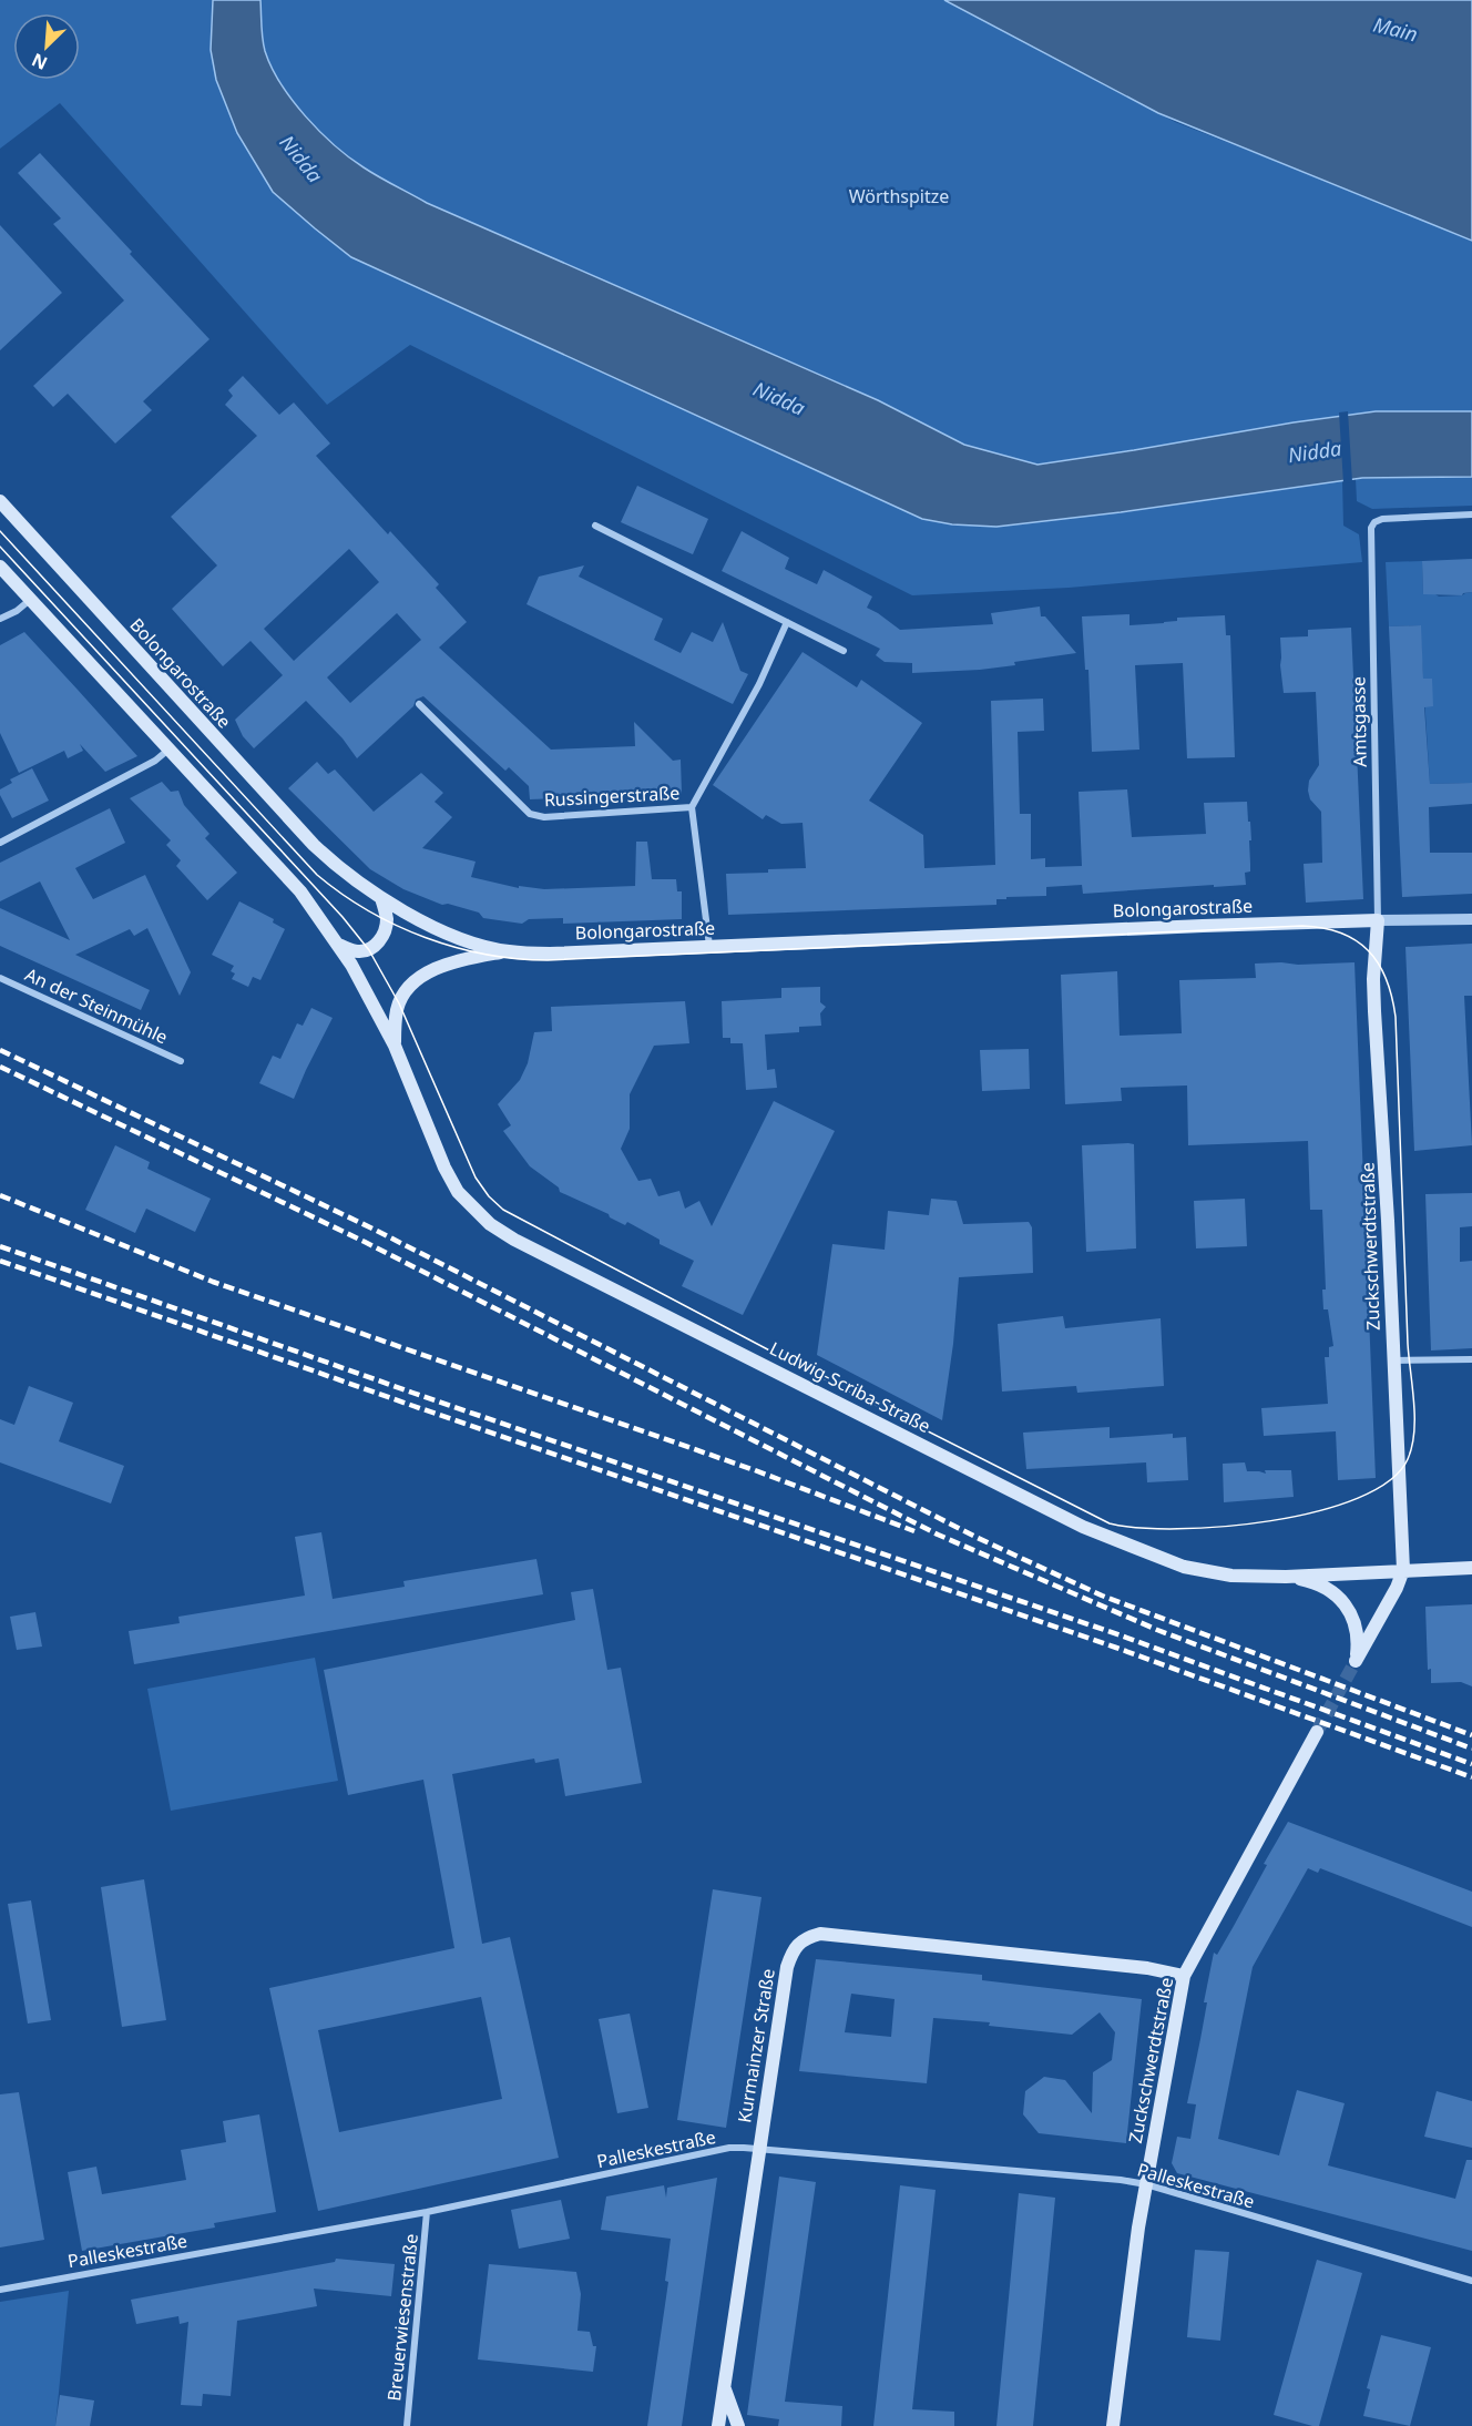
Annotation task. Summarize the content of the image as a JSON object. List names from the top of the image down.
{
  "streets": {
    "main road": [
      "Bolongarostraße",
      "Zuckschwerdtstraße",
      "Ludwig-Scriba-Straße",
      "Kurmainzer Straße"
    ],
    "street": [
      "Amtsgasse",
      "Russingerstraße",
      "An der Steinmühle",
      "Palleskestraße",
      "Breuerwiesenstraße"
    ]
  },
  "crossings": [
    ["Bolongarostraße", "Amtsgasse"],
    ["Bolongarostraße", "Russingerstraße"],
    ["Bolongarostraße", "Zuckschwerdtstraße"],
    ["Amtsgasse", "Zuckschwerdtstraße"],
    ["Zuckschwerdtstraße", "Ludwig-Scriba-Straße"],
    ["Zuckschwerdtstraße", "Kurmainzer Straße"],
    ["Zuckschwerdtstraße", "Palleskestraße"],
    ["Kurmainzer Straße", "Palleskestraße"],
    ["Palleskestraße", "Breuerwiesenstraße"]
  ],
  "water": ["Main", "Nidda"],
  "parks": ["Wörthspitze"],
  "north": "bottom left"
}
